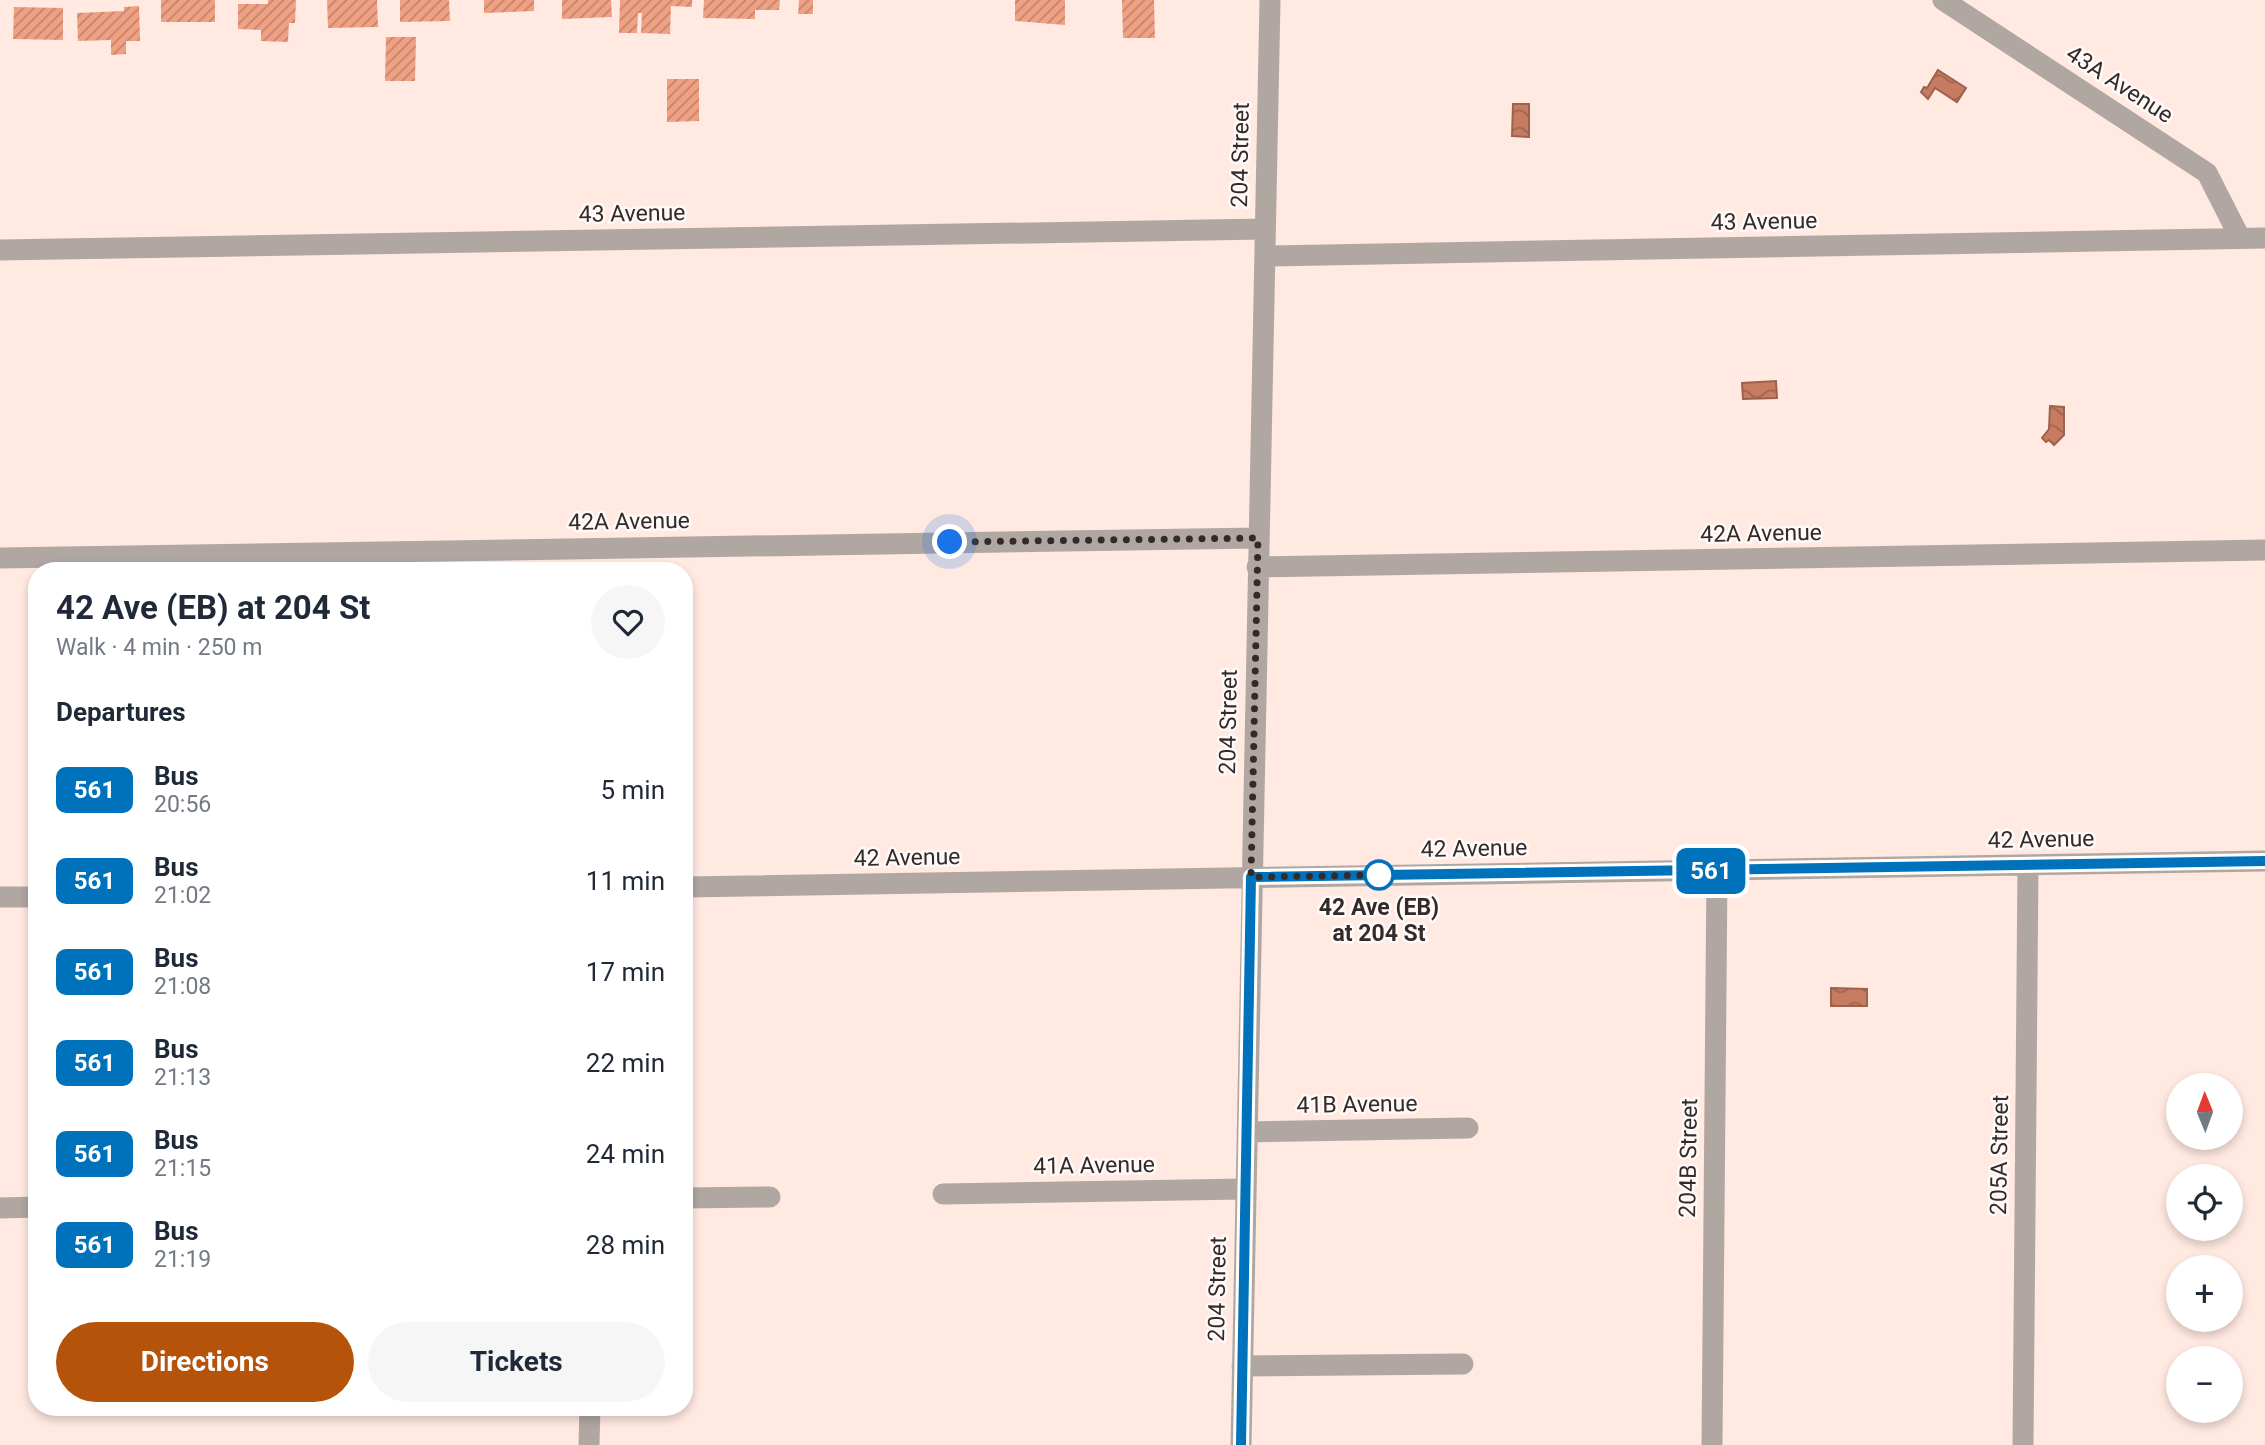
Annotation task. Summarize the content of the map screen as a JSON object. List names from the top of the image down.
{
  "streets": {
    "street": [
      "43A Avenue",
      "204 Street",
      "43 Avenue",
      "42A Avenue",
      "42 Avenue",
      "41B Avenue",
      "205A Street",
      "204B Street",
      "41A Avenue"
    ]
  },
  "crossings": [
    ["43A Avenue", "43 Avenue"],
    ["204 Street", "43 Avenue"],
    ["204 Street", "42A Avenue"],
    ["204 Street", "42 Avenue"],
    ["204 Street", "41B Avenue"],
    ["204 Street", "41A Avenue"],
    ["42 Avenue", "205A Street"],
    ["42 Avenue", "204B Street"]
  ],
  "places": ["42 Ave (EB) at 204 St"],
  "lines": ["bus line 561"],
  "north": "top",
  "page": {
    "on_map": "561",
    "heading": [
      ["42 Ave (EB) at 204 St", "Walk · 4 min · 250 m"],
      "Departures"
    ],
    "list": [
      {
        "mark": "561",
        "name": "Bus",
        "note": "20:56",
        "value": "5 min"
      },
      {
        "mark": "561",
        "name": "Bus",
        "note": "21:02",
        "value": "11 min"
      },
      {
        "mark": "561",
        "name": "Bus",
        "note": "21:08",
        "value": "17 min"
      },
      {
        "mark": "561",
        "name": "Bus",
        "note": "21:13",
        "value": "22 min"
      },
      {
        "mark": "561",
        "name": "Bus",
        "note": "21:15",
        "value": "24 min"
      },
      {
        "mark": "561",
        "name": "Bus",
        "note": "21:19",
        "value": "28 min"
      }
    ],
    "map_buttons": ["+", "−"],
    "buttons": ["Directions", "Tickets"]
  }
}
